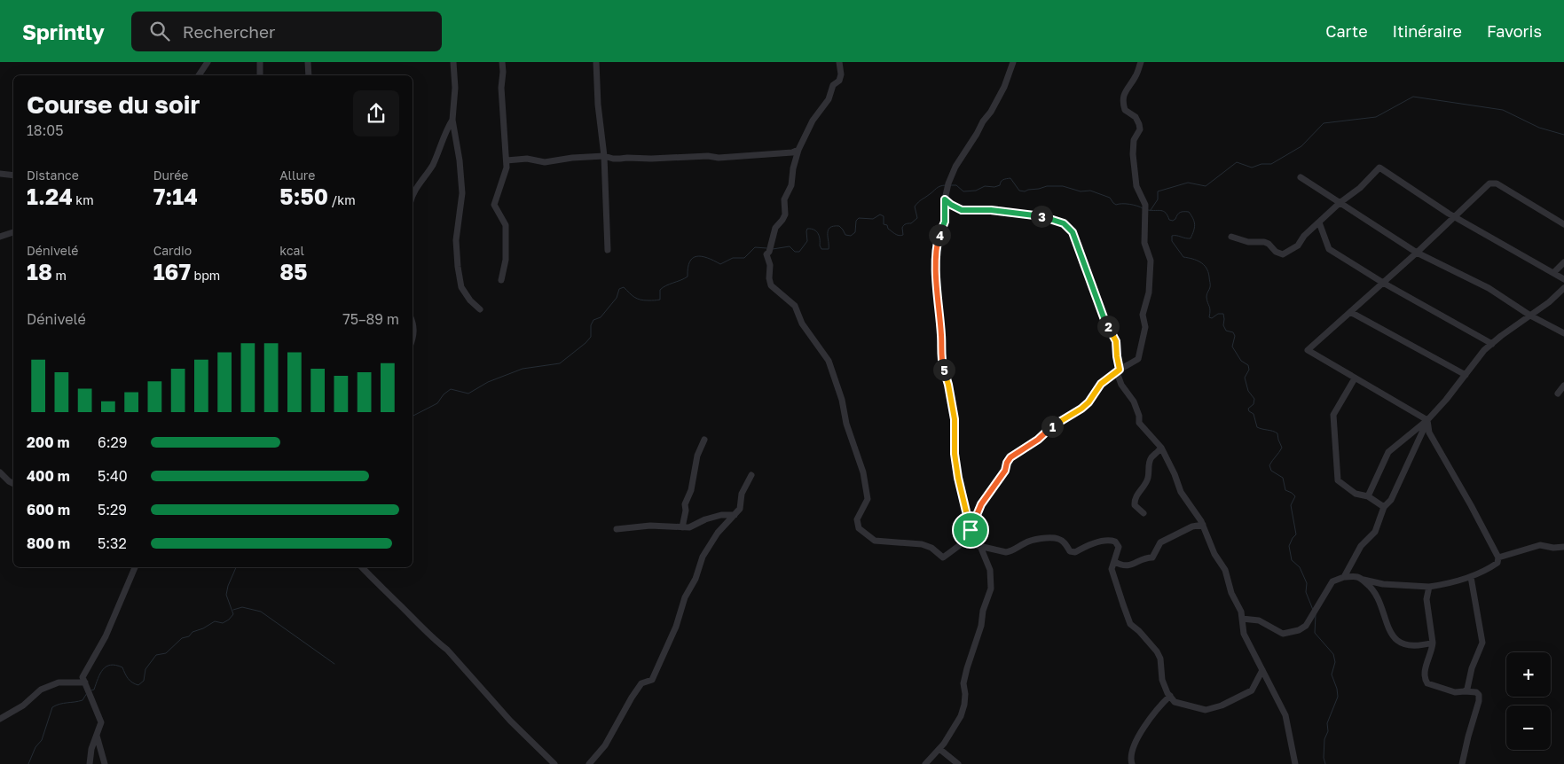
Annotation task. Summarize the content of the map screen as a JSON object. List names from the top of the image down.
{
  "page": {
    "header": "Sprintly",
    "search": "Rechercher",
    "nav": ["Carte", "Itinéraire", "Favoris"],
    "heading": ["Course du soir", "18:05"],
    "stats": [
      ["Distance", "1.24 km"],
      ["Durée", "7:14"],
      ["Allure", "5:50 /km"],
      ["Dénivelé", "18 m"],
      ["Cardio", "167 bpm"],
      ["kcal", "85"]
    ],
    "pins": [
      "3",
      "4",
      "2",
      "5",
      "1"
    ],
    "chart": ["Dénivelé", "75–89 m"],
    "list": [
      {
        "name": "200 m",
        "note": "6:29"
      },
      {
        "name": "400 m",
        "note": "5:40"
      },
      {
        "name": "600 m",
        "note": "5:29"
      },
      {
        "name": "800 m",
        "note": "5:32"
      }
    ],
    "map_buttons": ["+", "−"]
  }
}
